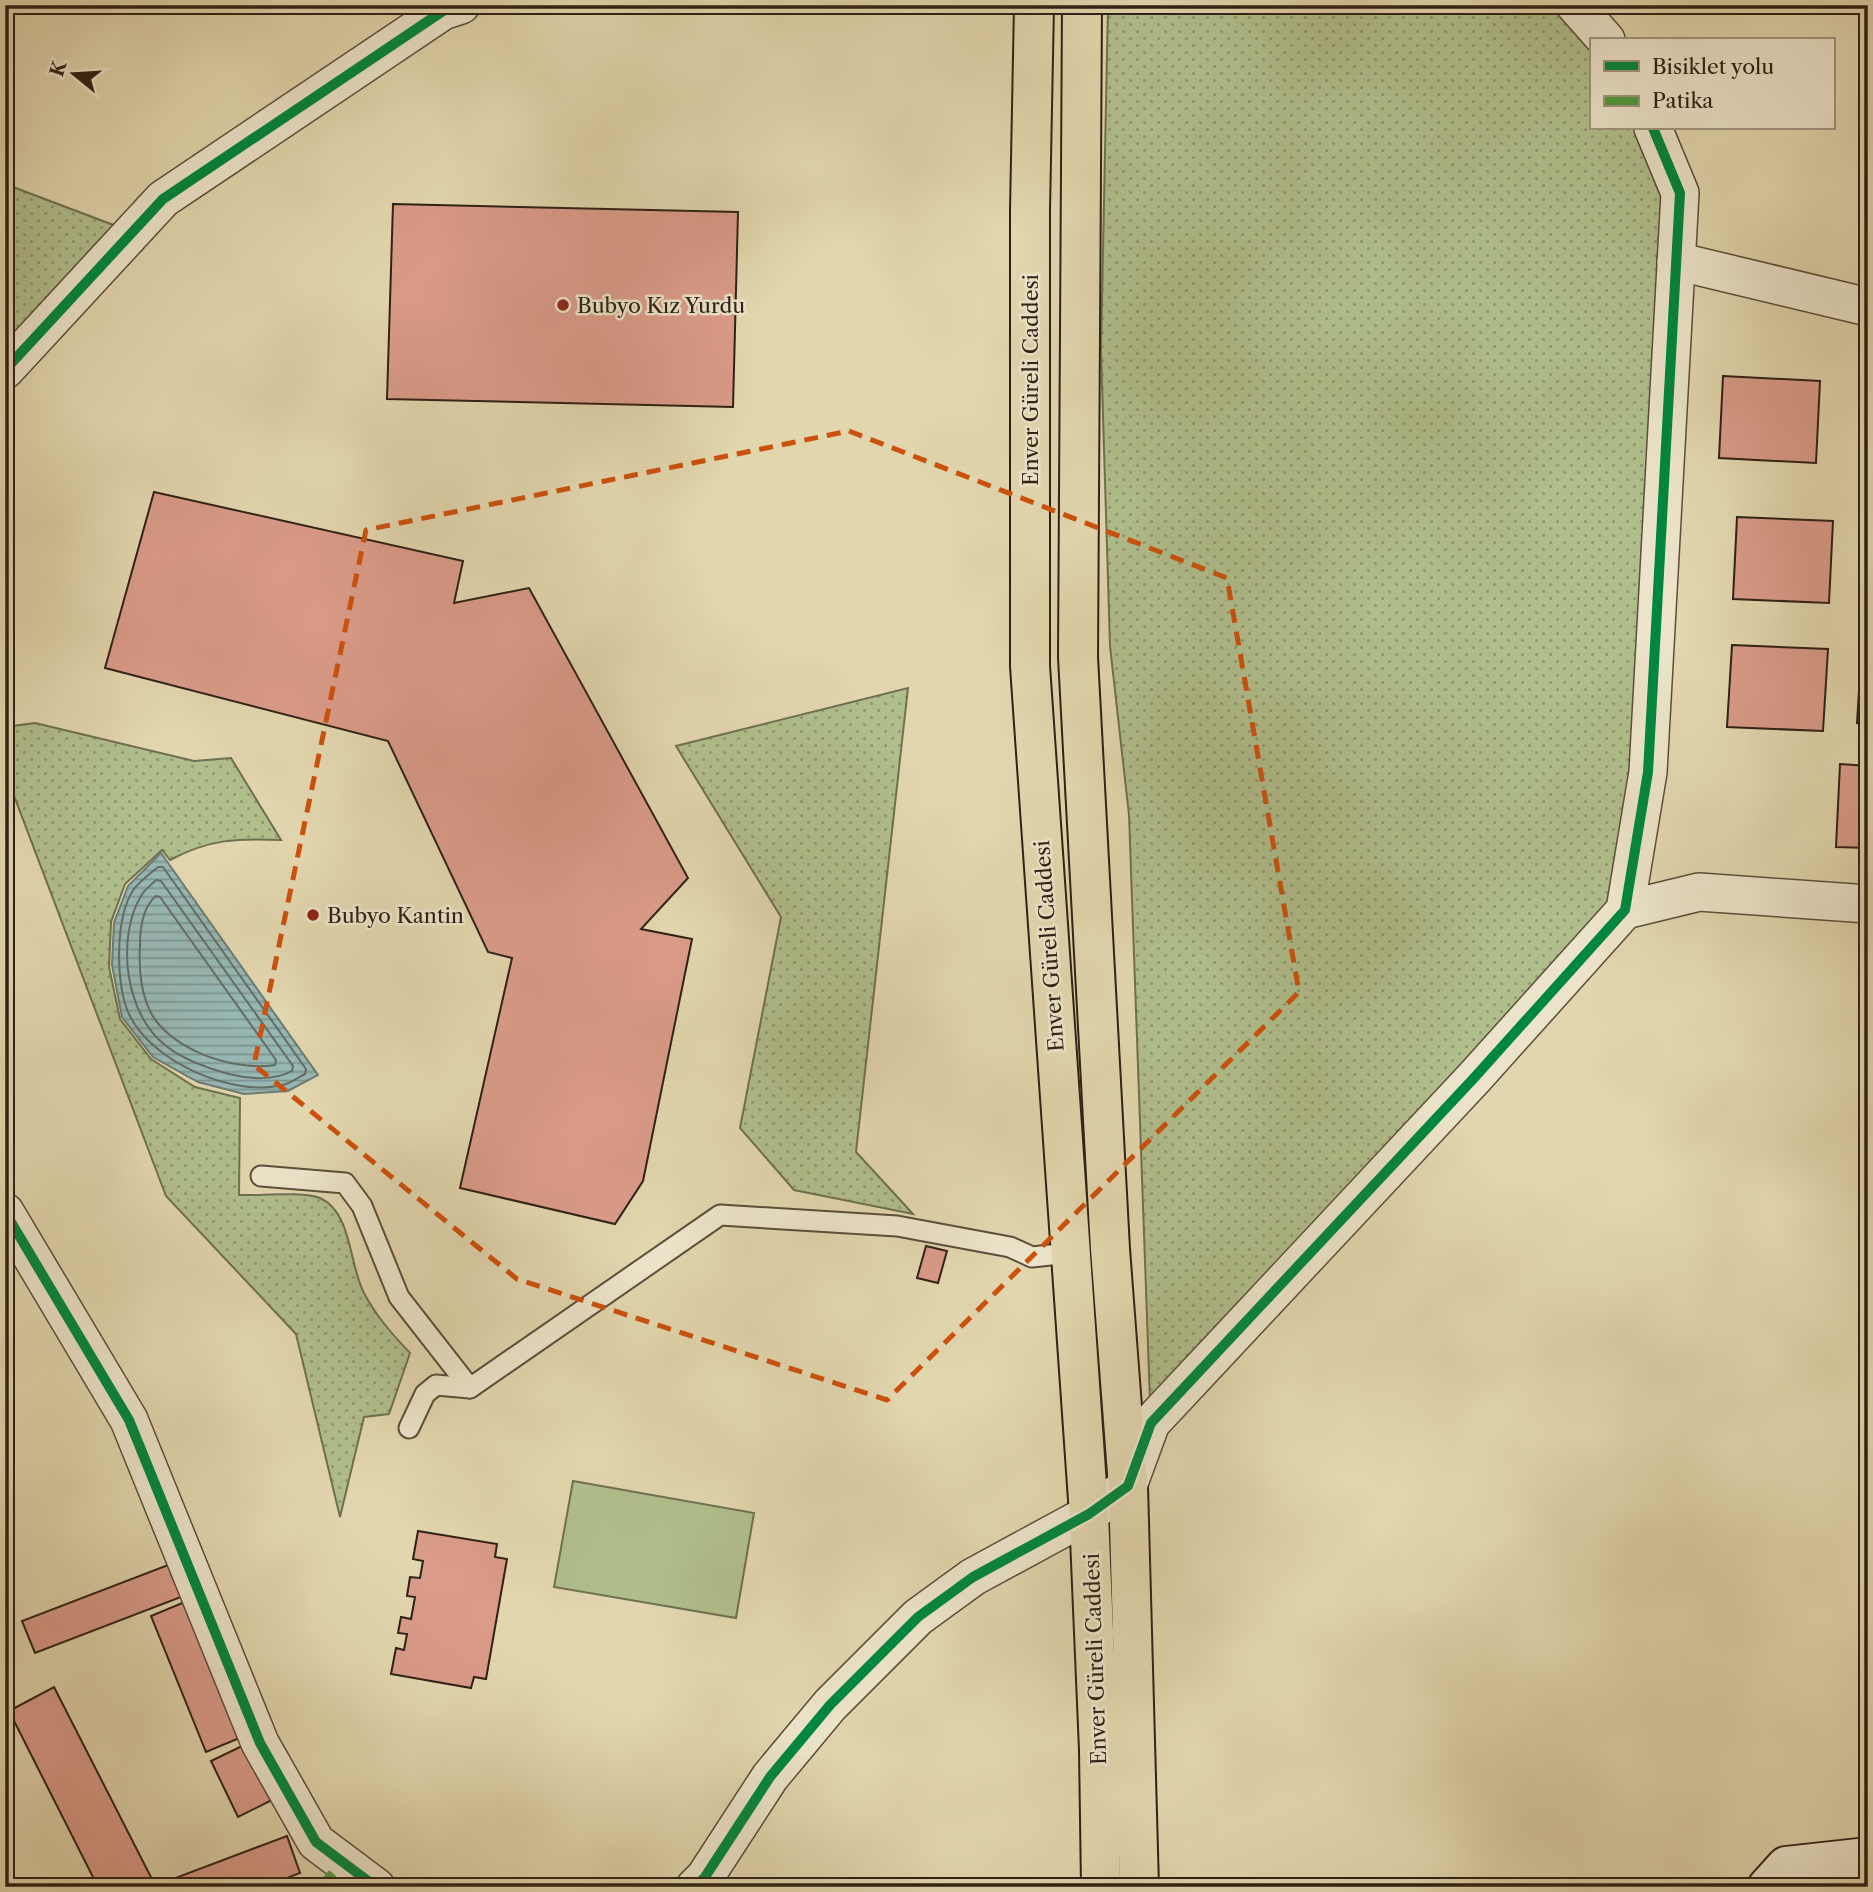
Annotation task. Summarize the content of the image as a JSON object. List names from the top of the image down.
{
  "streets": {
    "main road": ["Enver Güreli Caddesi"]
  },
  "places": ["Bubyo Kız Yurdu", "Bubyo Kantin"],
  "legend": ["Bisiklet yolu", "Patika"],
  "north": "left"
}
